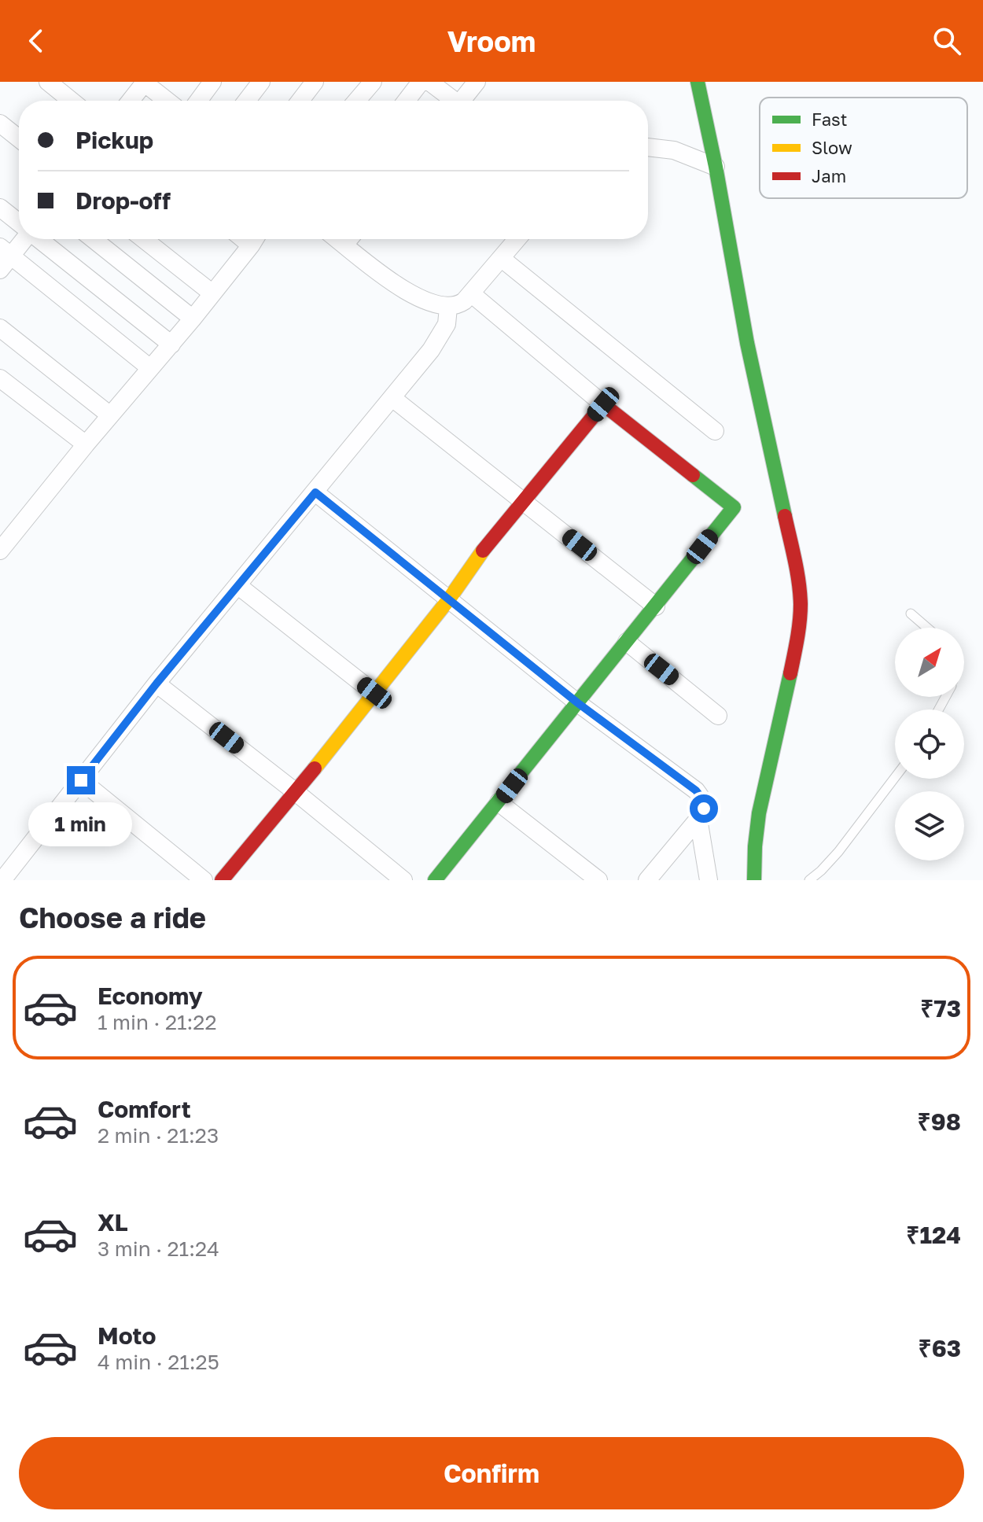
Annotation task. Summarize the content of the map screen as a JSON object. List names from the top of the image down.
{
  "legend": ["Fast", "Slow", "Jam"],
  "north": "top right",
  "page": {
    "header": "Vroom",
    "banner": ["Pickup", "Drop-off"],
    "bubble": "1 min",
    "heading": "Choose a ride",
    "list": [
      {
        "name": "Economy",
        "note": "1 min · 21:22",
        "value": "₹73"
      },
      {
        "name": "Comfort",
        "note": "2 min · 21:23",
        "value": "₹98"
      },
      {
        "name": "XL",
        "note": "3 min · 21:24",
        "value": "₹124"
      },
      {
        "name": "Moto",
        "note": "4 min · 21:25",
        "value": "₹63"
      }
    ],
    "buttons": "Confirm"
  }
}
